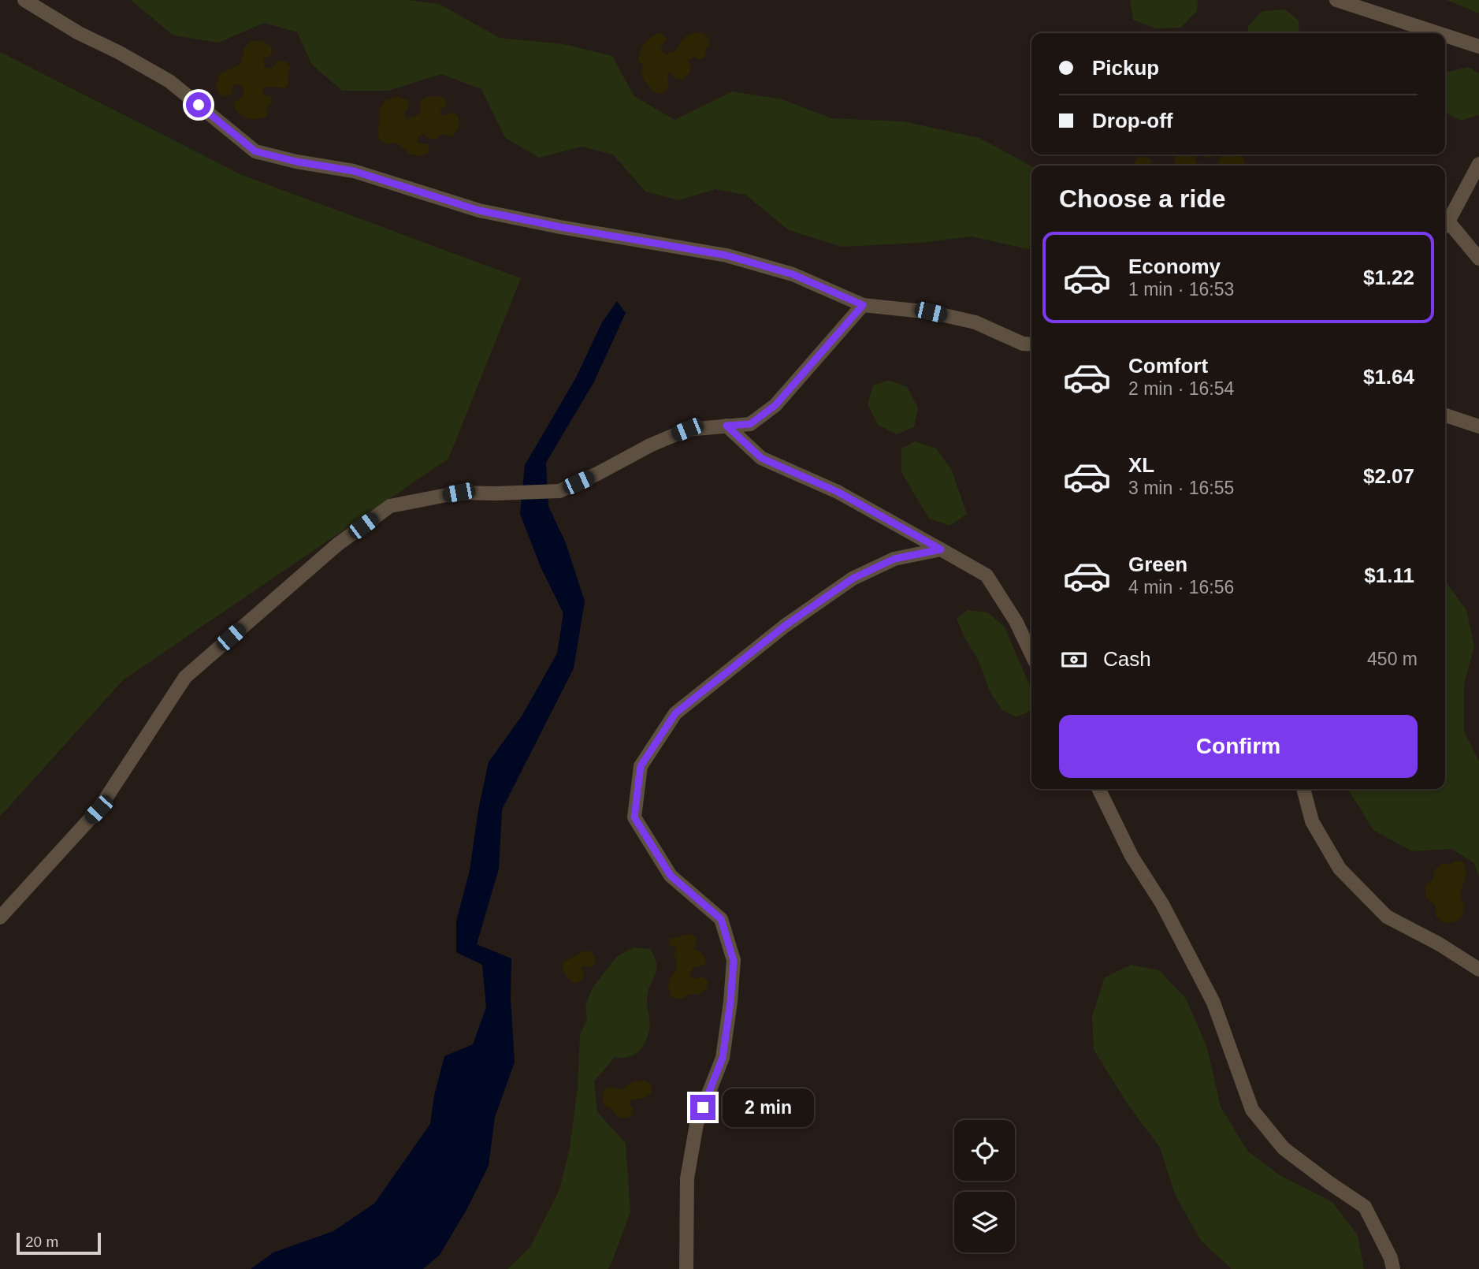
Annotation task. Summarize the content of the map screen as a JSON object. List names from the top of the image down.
{
  "scale_bar": "20 m",
  "page": {
    "banner": ["Pickup", "Drop-off"],
    "heading": "Choose a ride",
    "list": [
      {
        "name": "Economy",
        "note": "1 min · 16:53",
        "value": "$1.22"
      },
      {
        "name": "Comfort",
        "note": "2 min · 16:54",
        "value": "$1.64"
      },
      {
        "name": "XL",
        "note": "3 min · 16:55",
        "value": "$2.07"
      },
      {
        "name": "Green",
        "note": "4 min · 16:56",
        "value": "$1.11"
      }
    ],
    "pay": ["Cash", "450 m"],
    "buttons": "Confirm",
    "bubble": "2 min",
    "scale": "20 m"
  }
}
